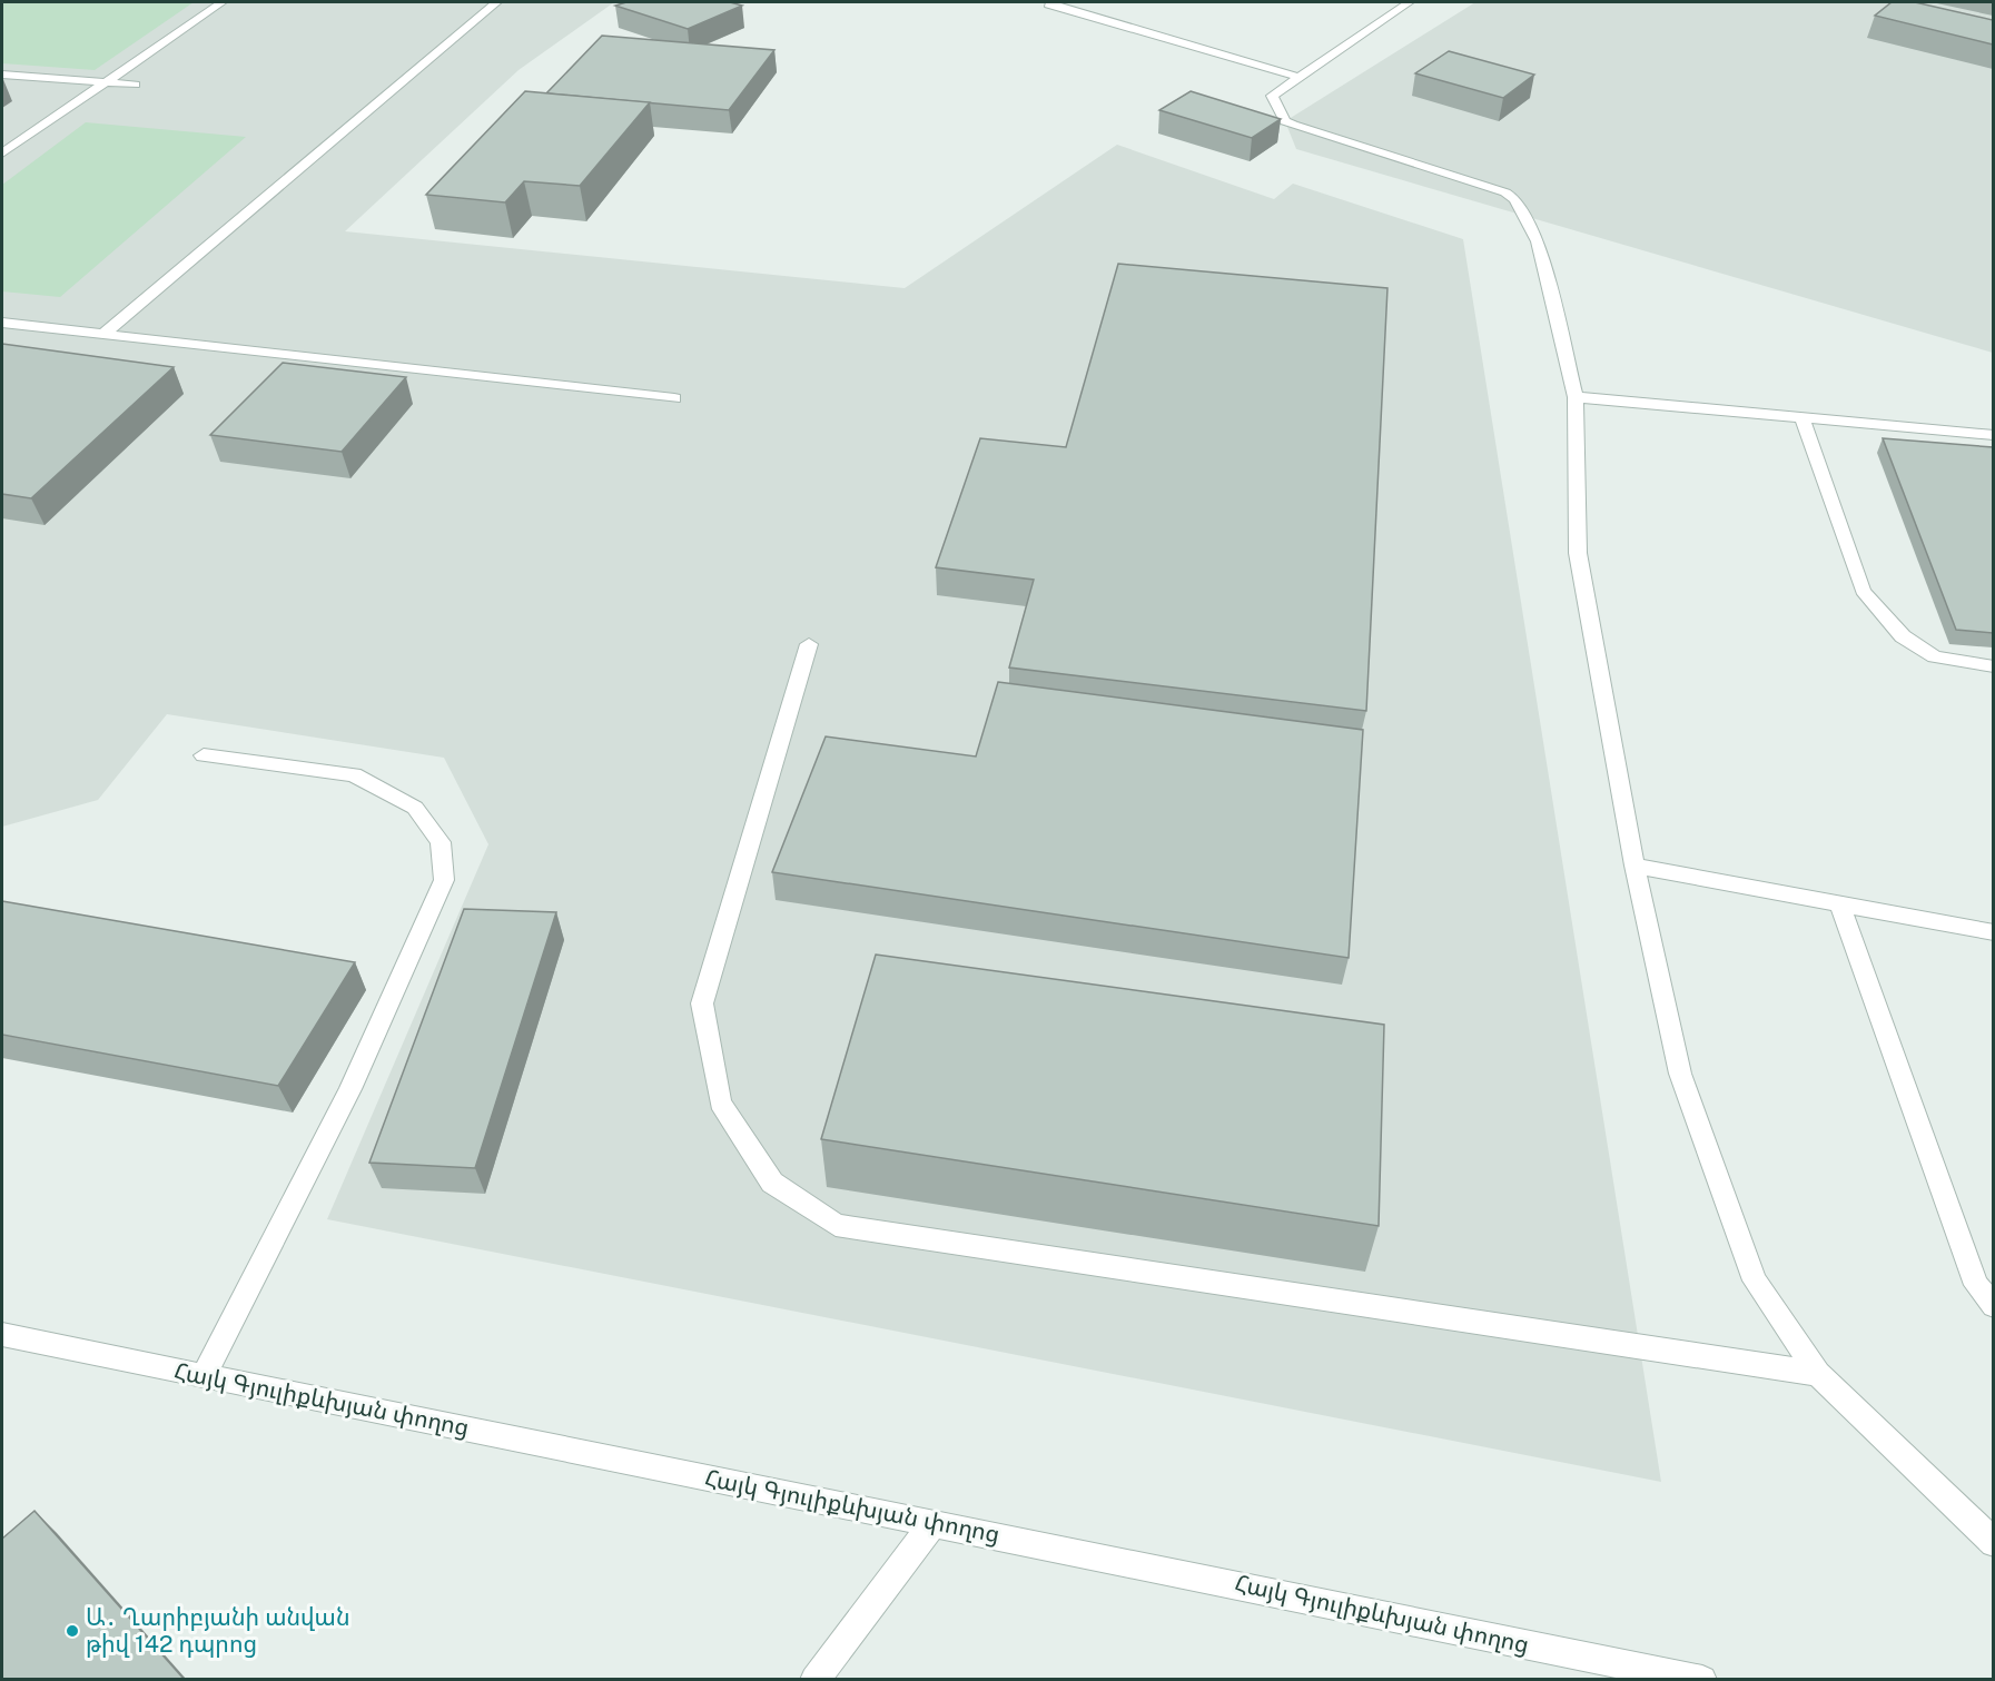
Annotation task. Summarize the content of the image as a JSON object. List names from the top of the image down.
{
  "streets": {
    "street": ["Հայկ Գյուլիքևխյան փողոց"]
  },
  "places": ["Ա․ Ղարիբյանի անվան թիվ 142 դպրոց"]
}
